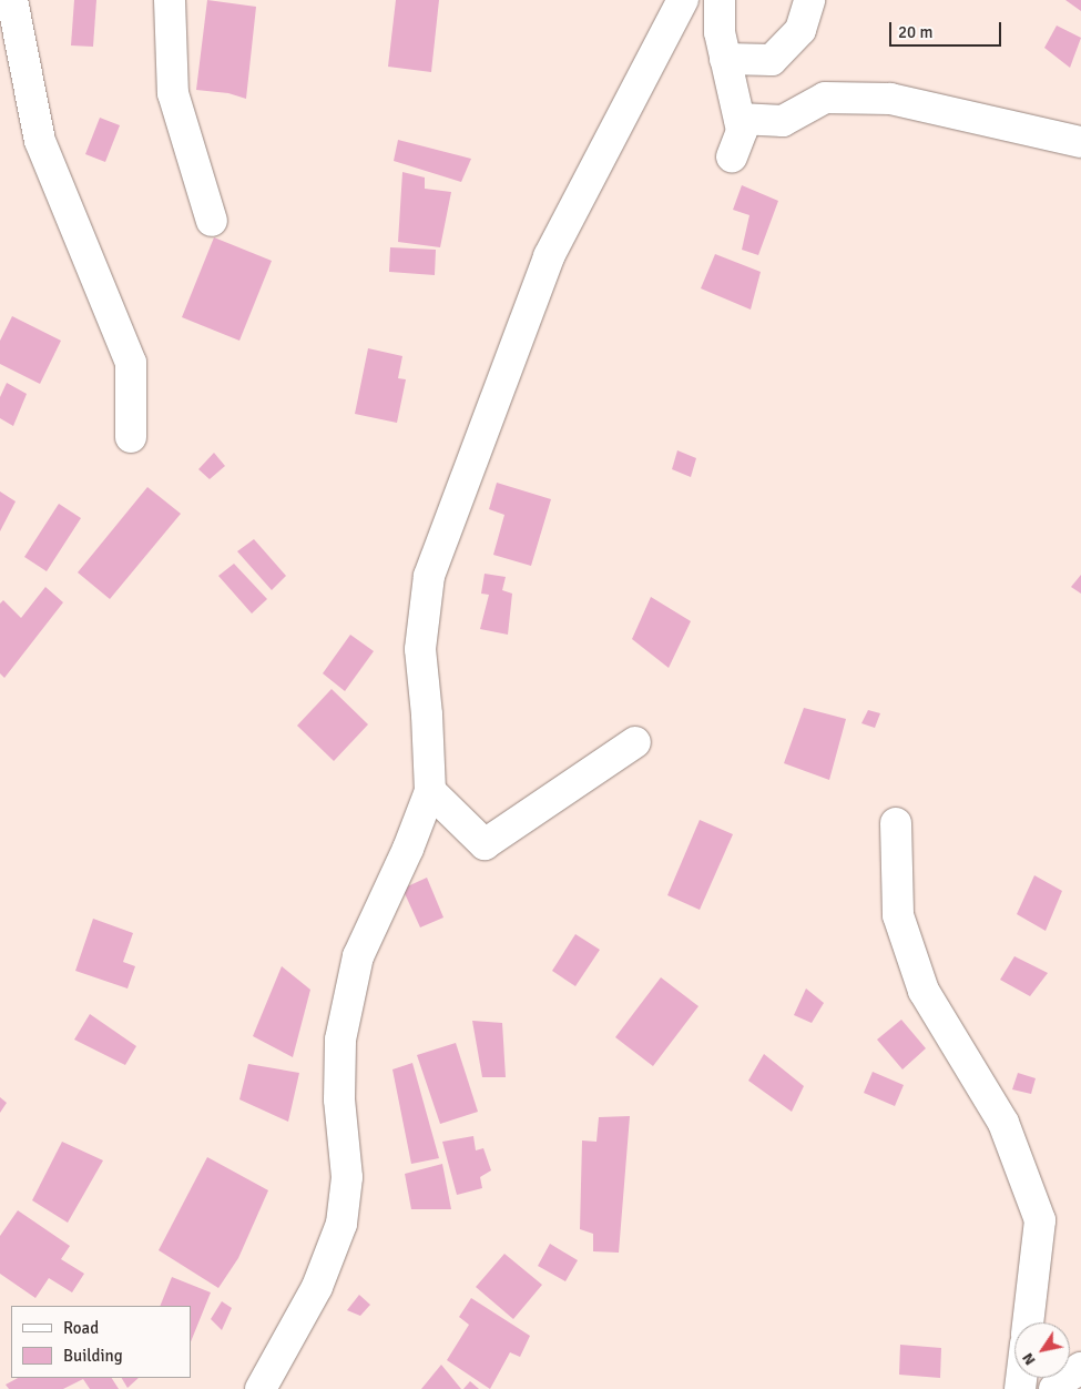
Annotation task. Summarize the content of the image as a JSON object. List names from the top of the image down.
{
  "legend": ["Road", "Building"],
  "scale_bar": "20 m",
  "north": "bottom left"
}
